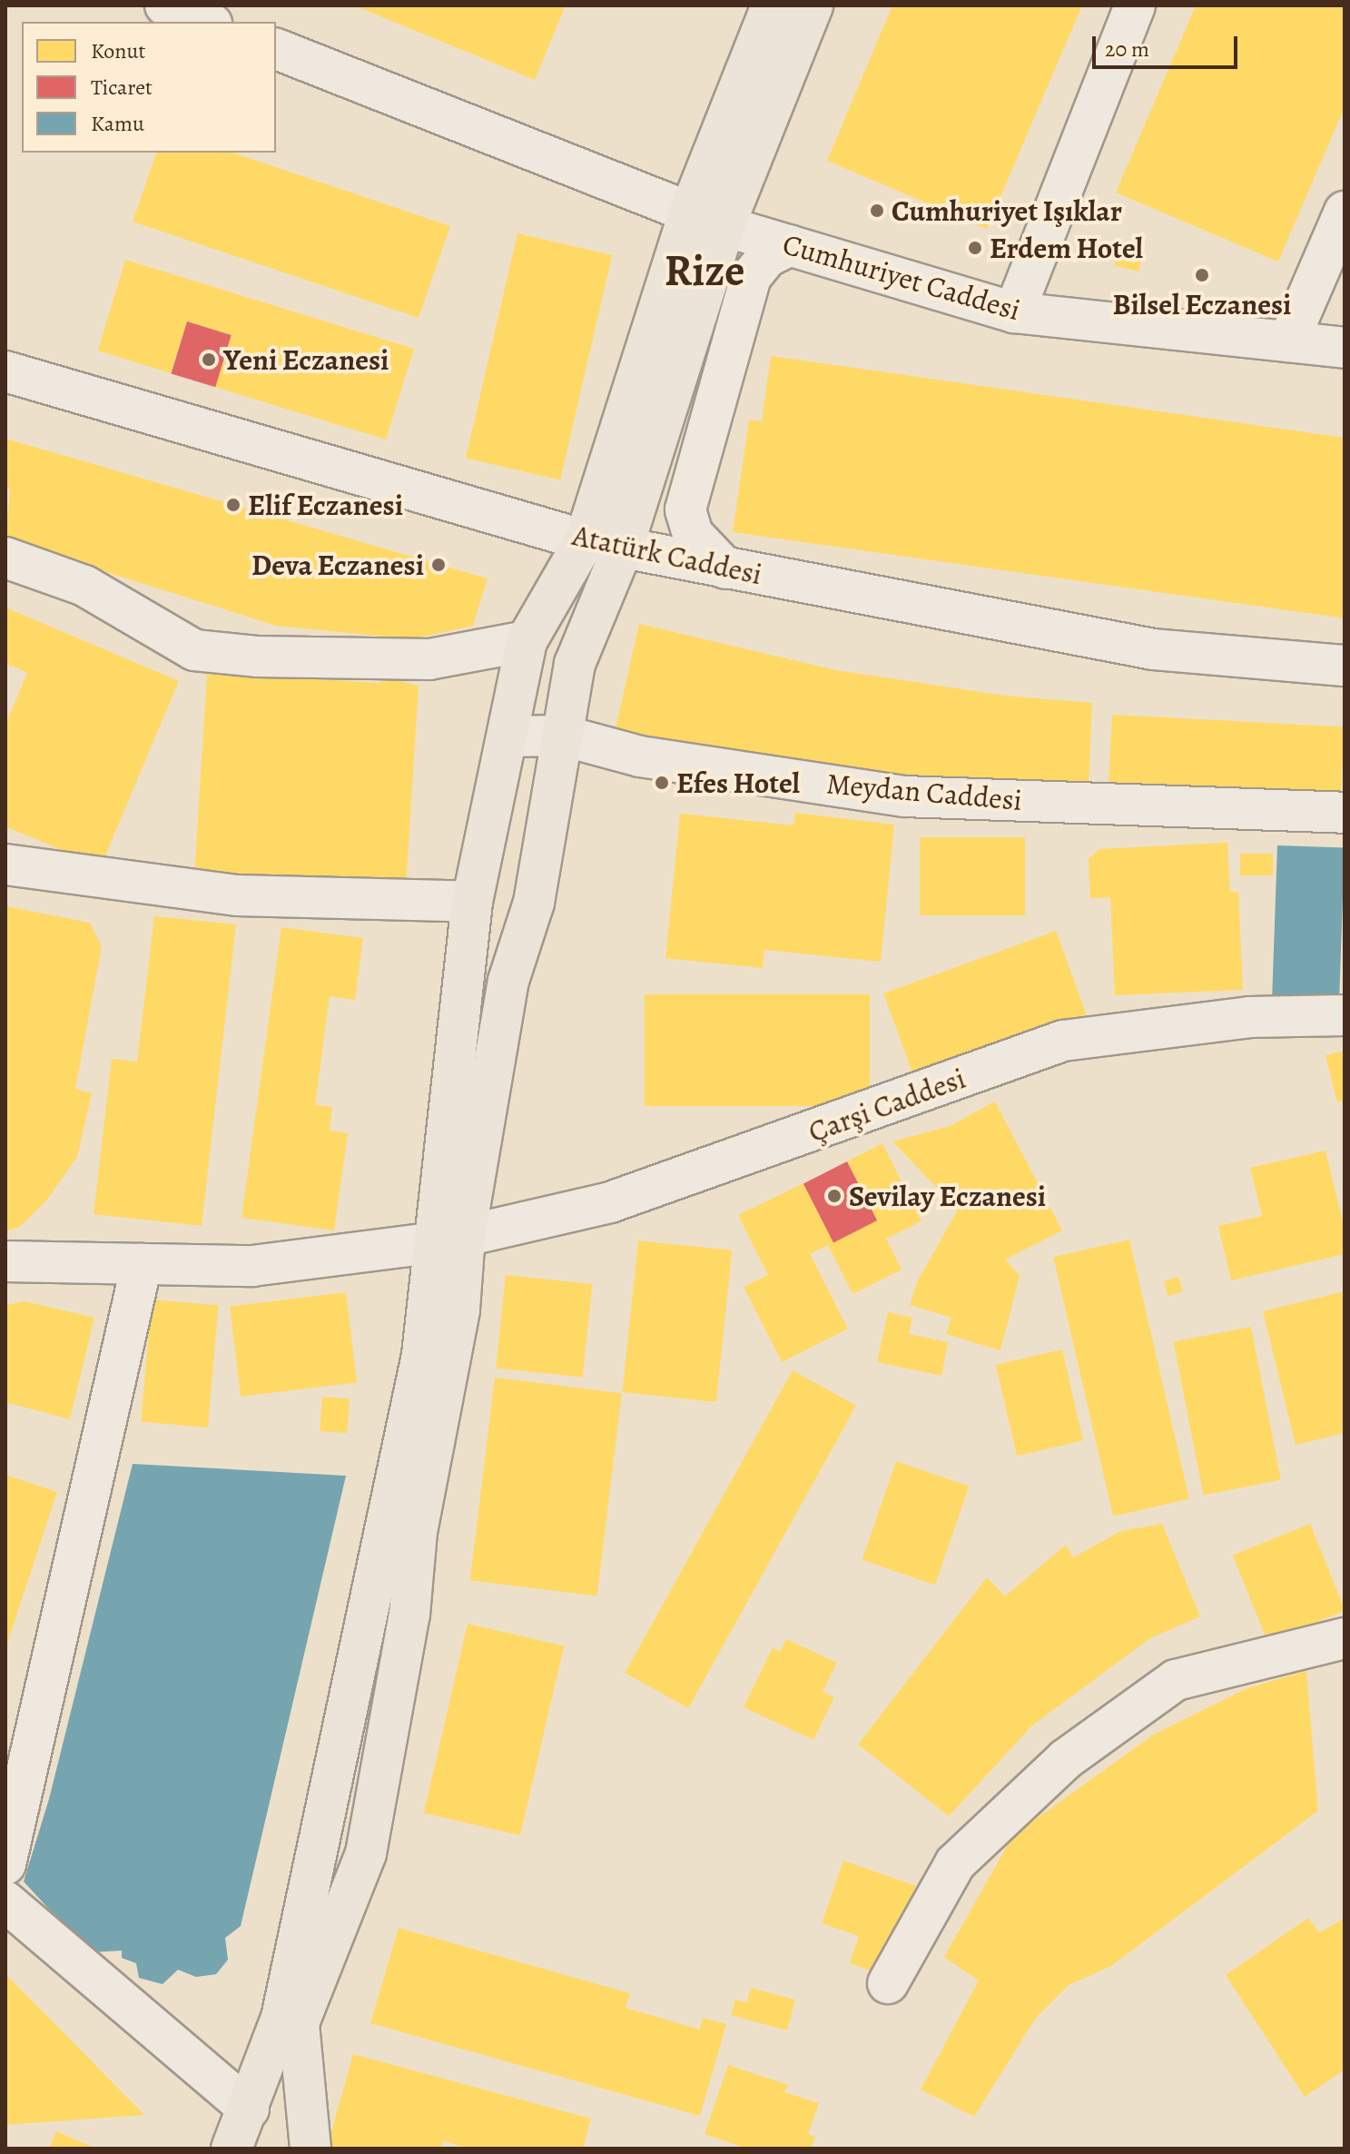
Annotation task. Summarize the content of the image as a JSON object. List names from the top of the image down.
{
  "streets": {
    "street": [
      "Cumhuriyet Caddesi",
      "Atatürk Caddesi",
      "Meydan Caddesi",
      "Çarşi Caddesi"
    ]
  },
  "districts": ["Rize"],
  "places": [
    "Cumhuriyet Işıklar",
    "Erdem Hotel",
    "Bilsel Eczanesi",
    "Yeni Eczanesi",
    "Elif Eczanesi",
    "Deva Eczanesi",
    "Efes Hotel",
    "Sevilay Eczanesi"
  ],
  "legend": ["Konut", "Ticaret", "Kamu"],
  "scale_bar": "20 m"
}
